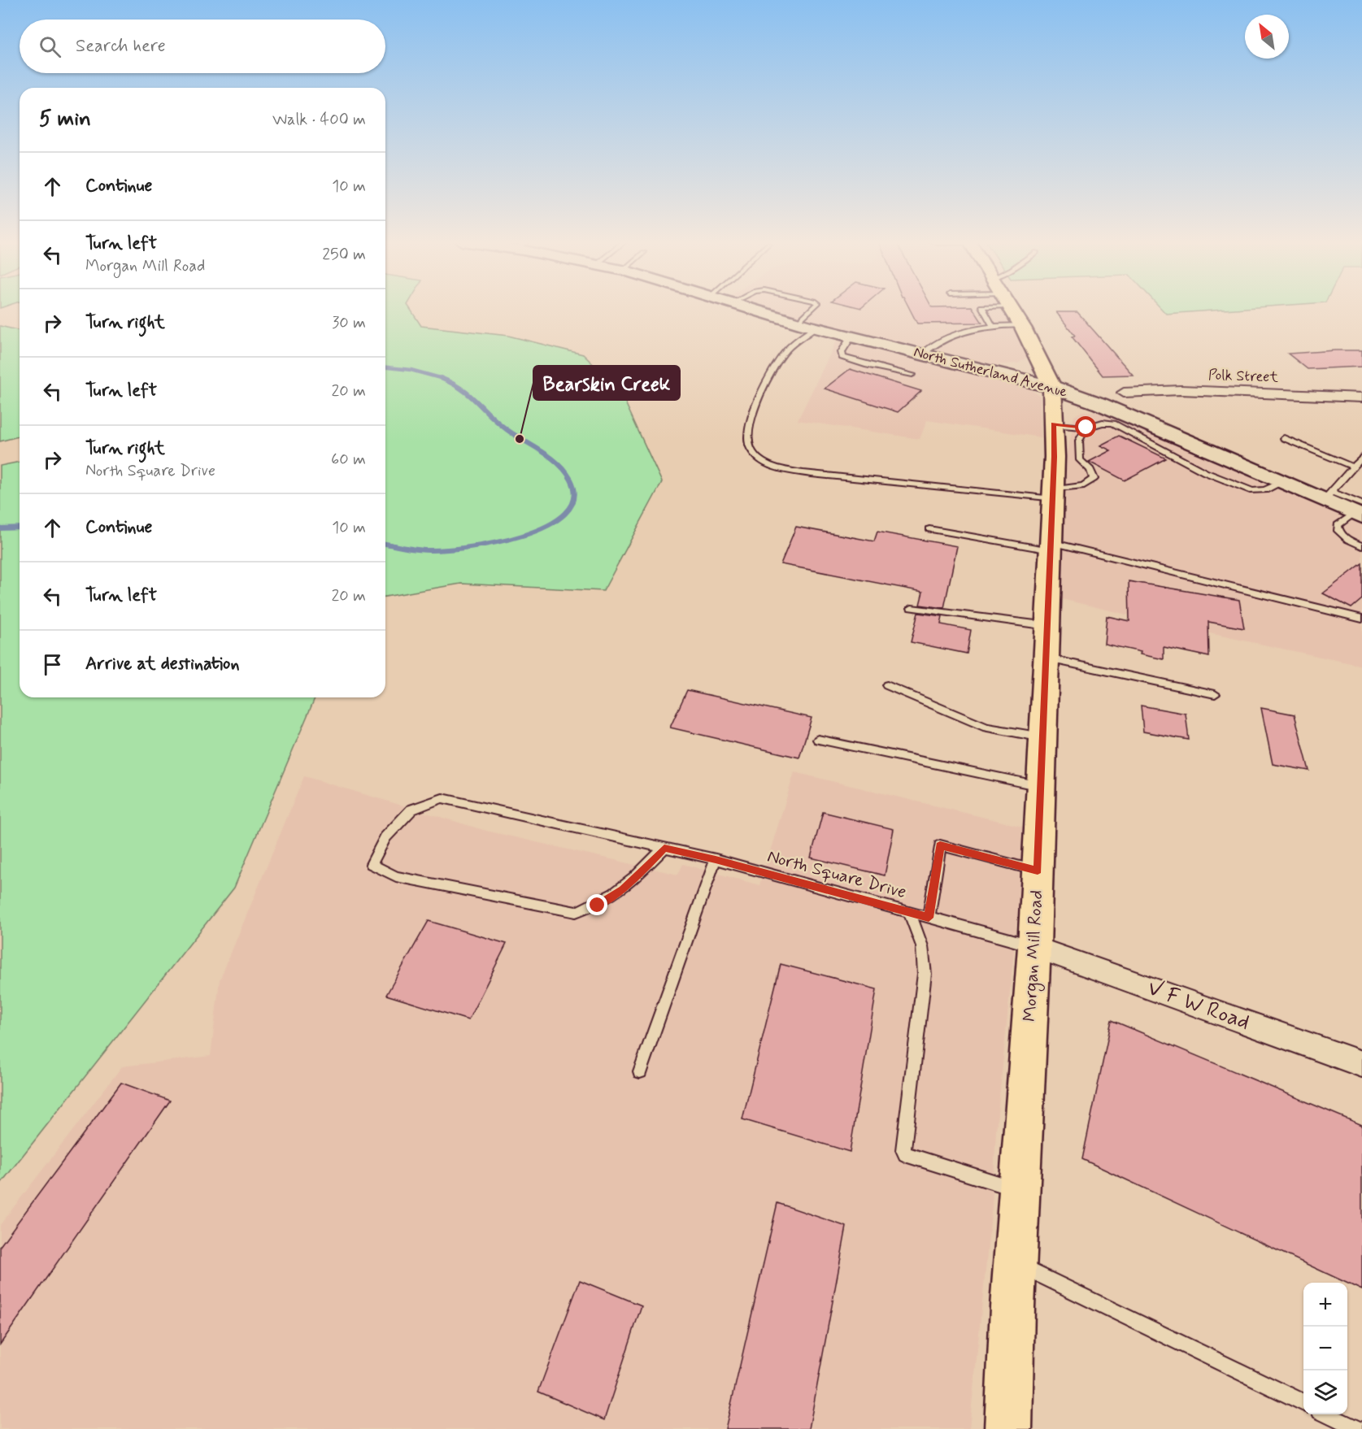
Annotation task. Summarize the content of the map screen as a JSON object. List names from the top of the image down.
{
  "streets": {
    "main road": ["Morgan Mill Road"],
    "street": ["North Sutherland Avenue", "Polk Street", "V F W Road"],
    "lane": ["North Square Drive"]
  },
  "crossings": [
    ["North Sutherland Avenue", "Morgan Mill Road"],
    ["North Square Drive", "Morgan Mill Road"],
    ["North Square Drive", "V F W Road"],
    ["Morgan Mill Road", "V F W Road"]
  ],
  "places": ["Bearskin Creek"],
  "north": "top left",
  "page": {
    "search": "Search here",
    "heading": ["5 min", "Walk · 400 m"],
    "list": [
      ["Continue", "10 m"],
      ["Turn left", "Morgan Mill Road", "250 m"],
      ["Turn right", "30 m"],
      ["Turn left", "20 m"],
      ["Turn right", "North Square Drive", "60 m"],
      ["Continue", "10 m"],
      ["Turn left", "20 m"],
      "Arrive at destination"
    ],
    "map_buttons": ["+", "−"]
  }
}
